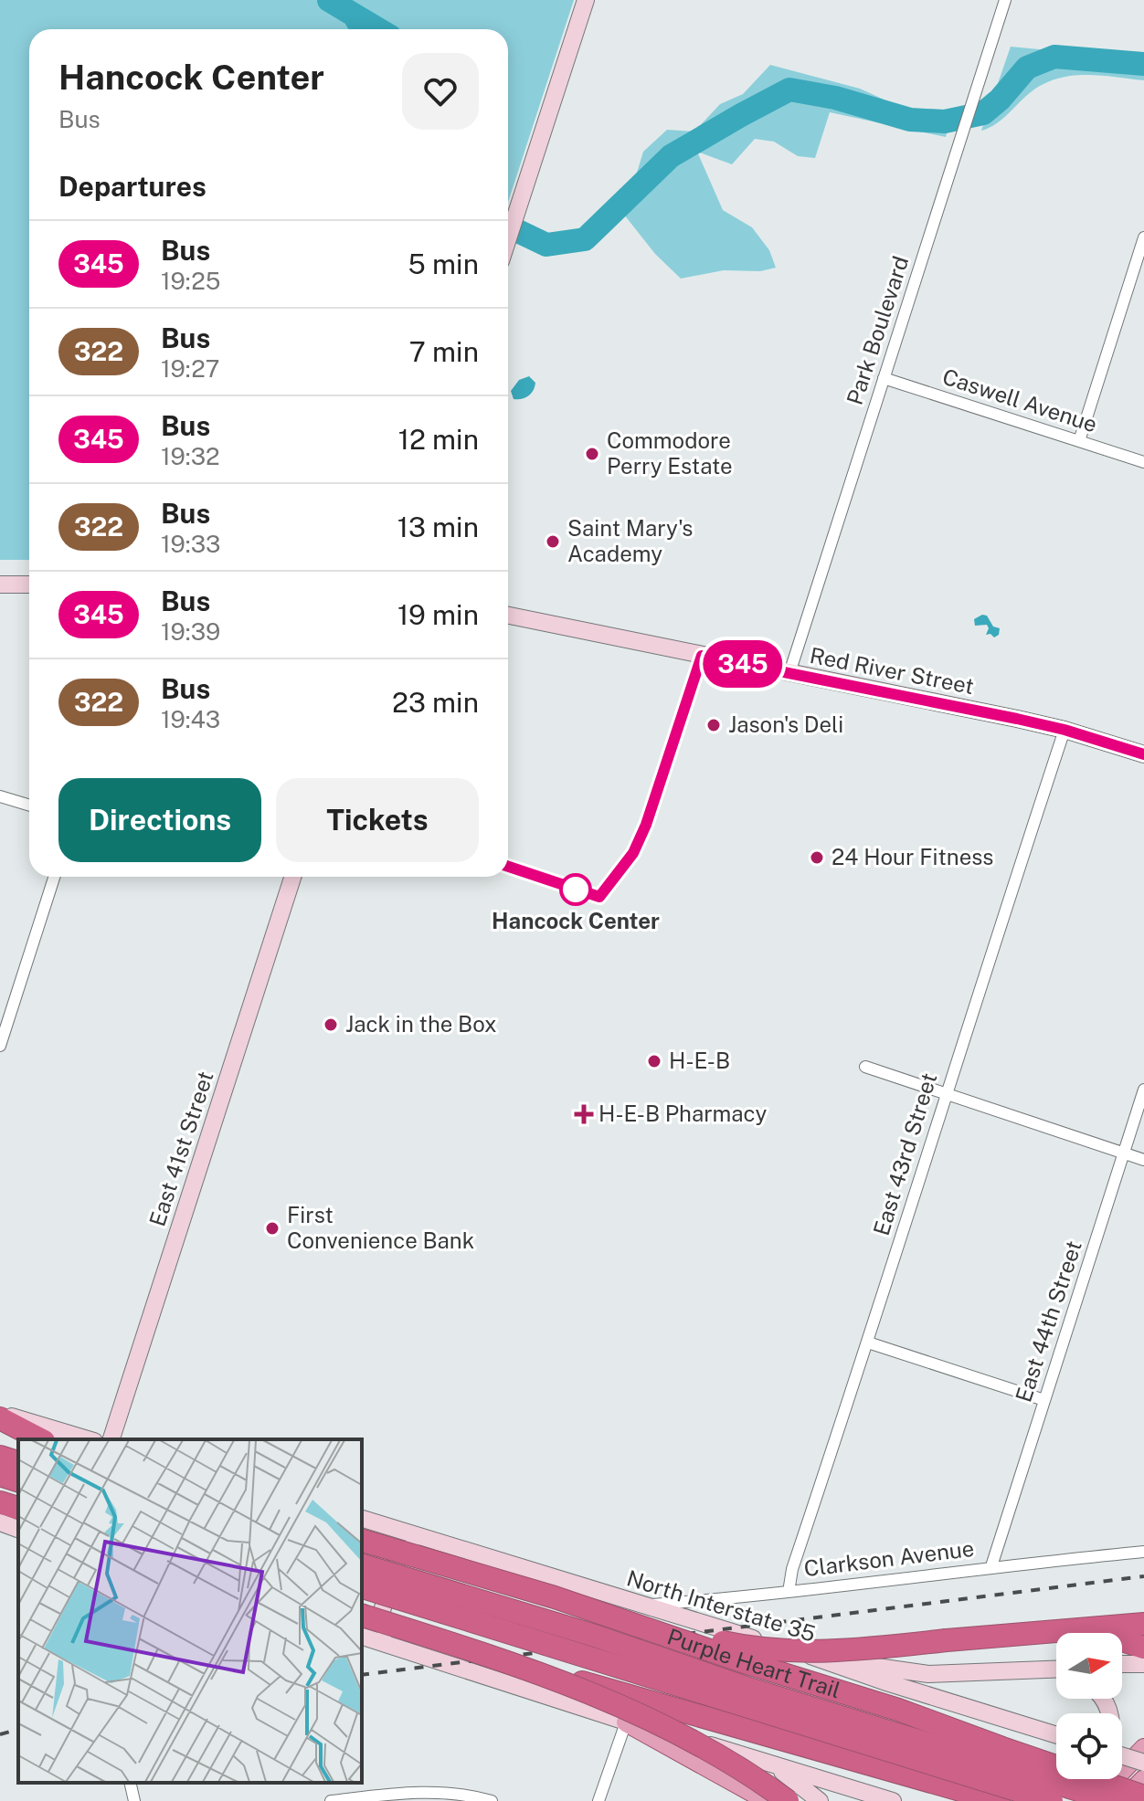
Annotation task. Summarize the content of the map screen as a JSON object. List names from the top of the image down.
{
  "streets": {
    "highway": ["Purple Heart Trail"],
    "main road": ["Red River Street", "East 41st Street", "North Interstate 35"],
    "street": [
      "Park Boulevard",
      "Caswell Avenue",
      "East 43rd Street",
      "East 44th Street",
      "Clarkson Avenue"
    ]
  },
  "crossings": [
    ["Park Boulevard", "Caswell Avenue"],
    ["Park Boulevard", "Red River Street"],
    ["Red River Street", "East 43rd Street"],
    ["East 43rd Street", "Clarkson Avenue"],
    ["East 44th Street", "Clarkson Avenue"],
    ["Clarkson Avenue", "North Interstate 35"]
  ],
  "places": {
    "other": [
      "Commodore Perry Estate",
      "Saint Mary's Academy",
      "Jason's Deli",
      "24 Hour Fitness",
      "Hancock Center",
      "Jack in the Box",
      "H-E-B",
      "First Convenience Bank"
    ],
    "health": ["H-E-B Pharmacy"]
  },
  "lines": ["bus line 345"],
  "north": "right",
  "page": {
    "on_map": "345",
    "heading": [
      ["Hancock Center", "Bus"],
      "Departures"
    ],
    "list": [
      {
        "mark": "345",
        "name": "Bus",
        "note": "19:25",
        "value": "5 min"
      },
      {
        "mark": "322",
        "name": "Bus",
        "note": "19:27",
        "value": "7 min"
      },
      {
        "mark": "345",
        "name": "Bus",
        "note": "19:32",
        "value": "12 min"
      },
      {
        "mark": "322",
        "name": "Bus",
        "note": "19:33",
        "value": "13 min"
      },
      {
        "mark": "345",
        "name": "Bus",
        "note": "19:39",
        "value": "19 min"
      },
      {
        "mark": "322",
        "name": "Bus",
        "note": "19:43",
        "value": "23 min"
      }
    ],
    "buttons": ["Directions", "Tickets"]
  }
}
